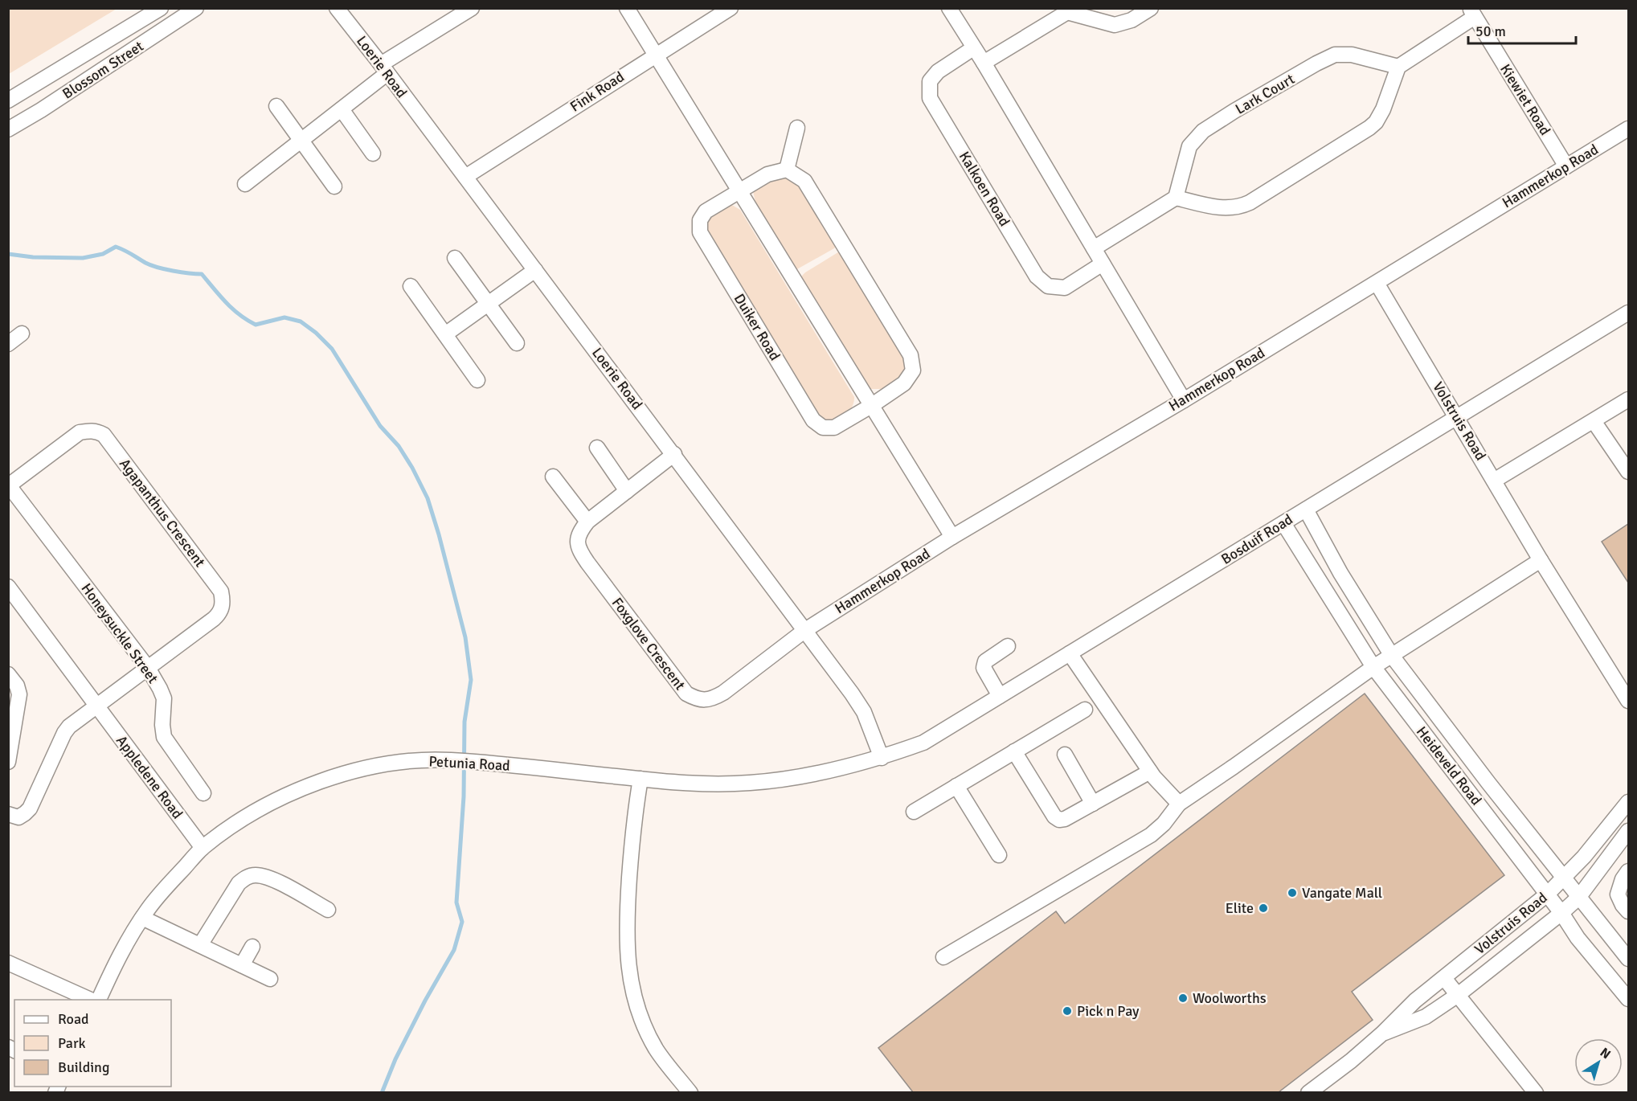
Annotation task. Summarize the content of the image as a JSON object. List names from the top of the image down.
{
  "streets": {
    "street": [
      "Loerie Road",
      "Blossom Street",
      "Fink Road",
      "Lark Court",
      "Kiewiet Road",
      "Hammerkop Road",
      "Kalkoen Road",
      "Duiker Road",
      "Volstruis Road",
      "Agapanthus Crescent",
      "Bosduif Road",
      "Honeysuckle Street",
      "Foxglove Crescent",
      "Petunia Road",
      "Heideveld Road",
      "Appledene Road"
    ]
  },
  "crossings": [
    ["Loerie Road", "Fink Road"],
    ["Loerie Road", "Hammerkop Road"],
    ["Loerie Road", "Bosduif Road"],
    ["Loerie Road", "Foxglove Crescent"],
    ["Loerie Road", "Petunia Road"],
    ["Kiewiet Road", "Hammerkop Road"],
    ["Hammerkop Road", "Volstruis Road"],
    ["Hammerkop Road", "Foxglove Crescent"],
    ["Volstruis Road", "Bosduif Road"],
    ["Volstruis Road", "Heideveld Road"],
    ["Agapanthus Crescent", "Honeysuckle Street"],
    ["Agapanthus Crescent", "Appledene Road"],
    ["Bosduif Road", "Petunia Road"],
    ["Bosduif Road", "Heideveld Road"],
    ["Petunia Road", "Appledene Road"]
  ],
  "places": [
    "Vangate Mall",
    "Elite",
    "Woolworths",
    "Pick n Pay"
  ],
  "legend": ["Road", "Park", "Building"],
  "scale_bar": "50 m",
  "north": "top right"
}
